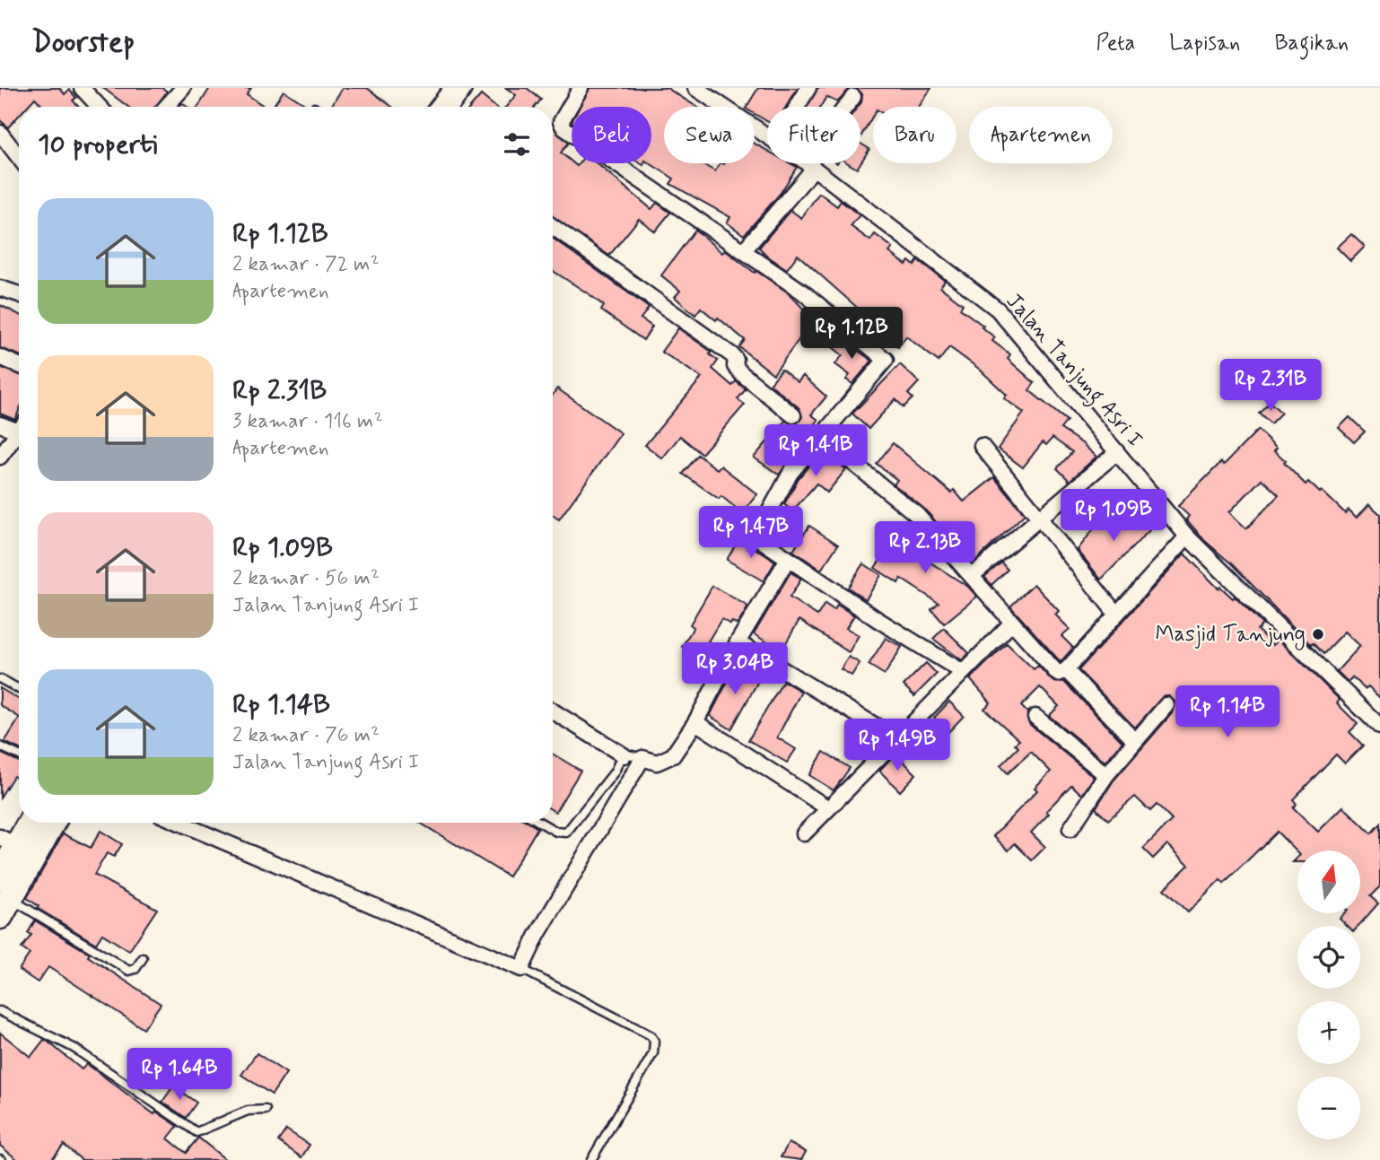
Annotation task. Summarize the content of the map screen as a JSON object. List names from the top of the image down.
{
  "streets": {
    "street": ["Jalan Tanjung Asri I"]
  },
  "places": ["Masjid Tanjung"],
  "north": "top",
  "page": {
    "header": "Doorstep",
    "nav": ["Peta", "Lapisan", "Bagikan"],
    "chip": [
      "Beli",
      "Sewa",
      "Filter",
      "Baru",
      "Apartemen"
    ],
    "heading": "10 properti",
    "list": [
      {
        "name": "Rp 1.12B",
        "note": "2 kamar · 72 m² · Apartemen"
      },
      {
        "name": "Rp 2.31B",
        "note": "3 kamar · 116 m² · Apartemen"
      },
      {
        "name": "Rp 1.09B",
        "note": "2 kamar · 56 m² · Jalan Tanjung Asri I"
      },
      {
        "name": "Rp 1.14B",
        "note": "2 kamar · 76 m² · Jalan Tanjung Asri I"
      }
    ],
    "price": [
      "Rp 1.12B",
      "Rp 2.31B",
      "Rp 1.41B",
      "Rp 1.09B",
      "Rp 1.47B",
      "Rp 2.13B",
      "Rp 3.04B",
      "Rp 1.14B",
      "Rp 1.49B",
      "Rp 1.64B"
    ],
    "map_buttons": ["+", "−"]
  }
}
